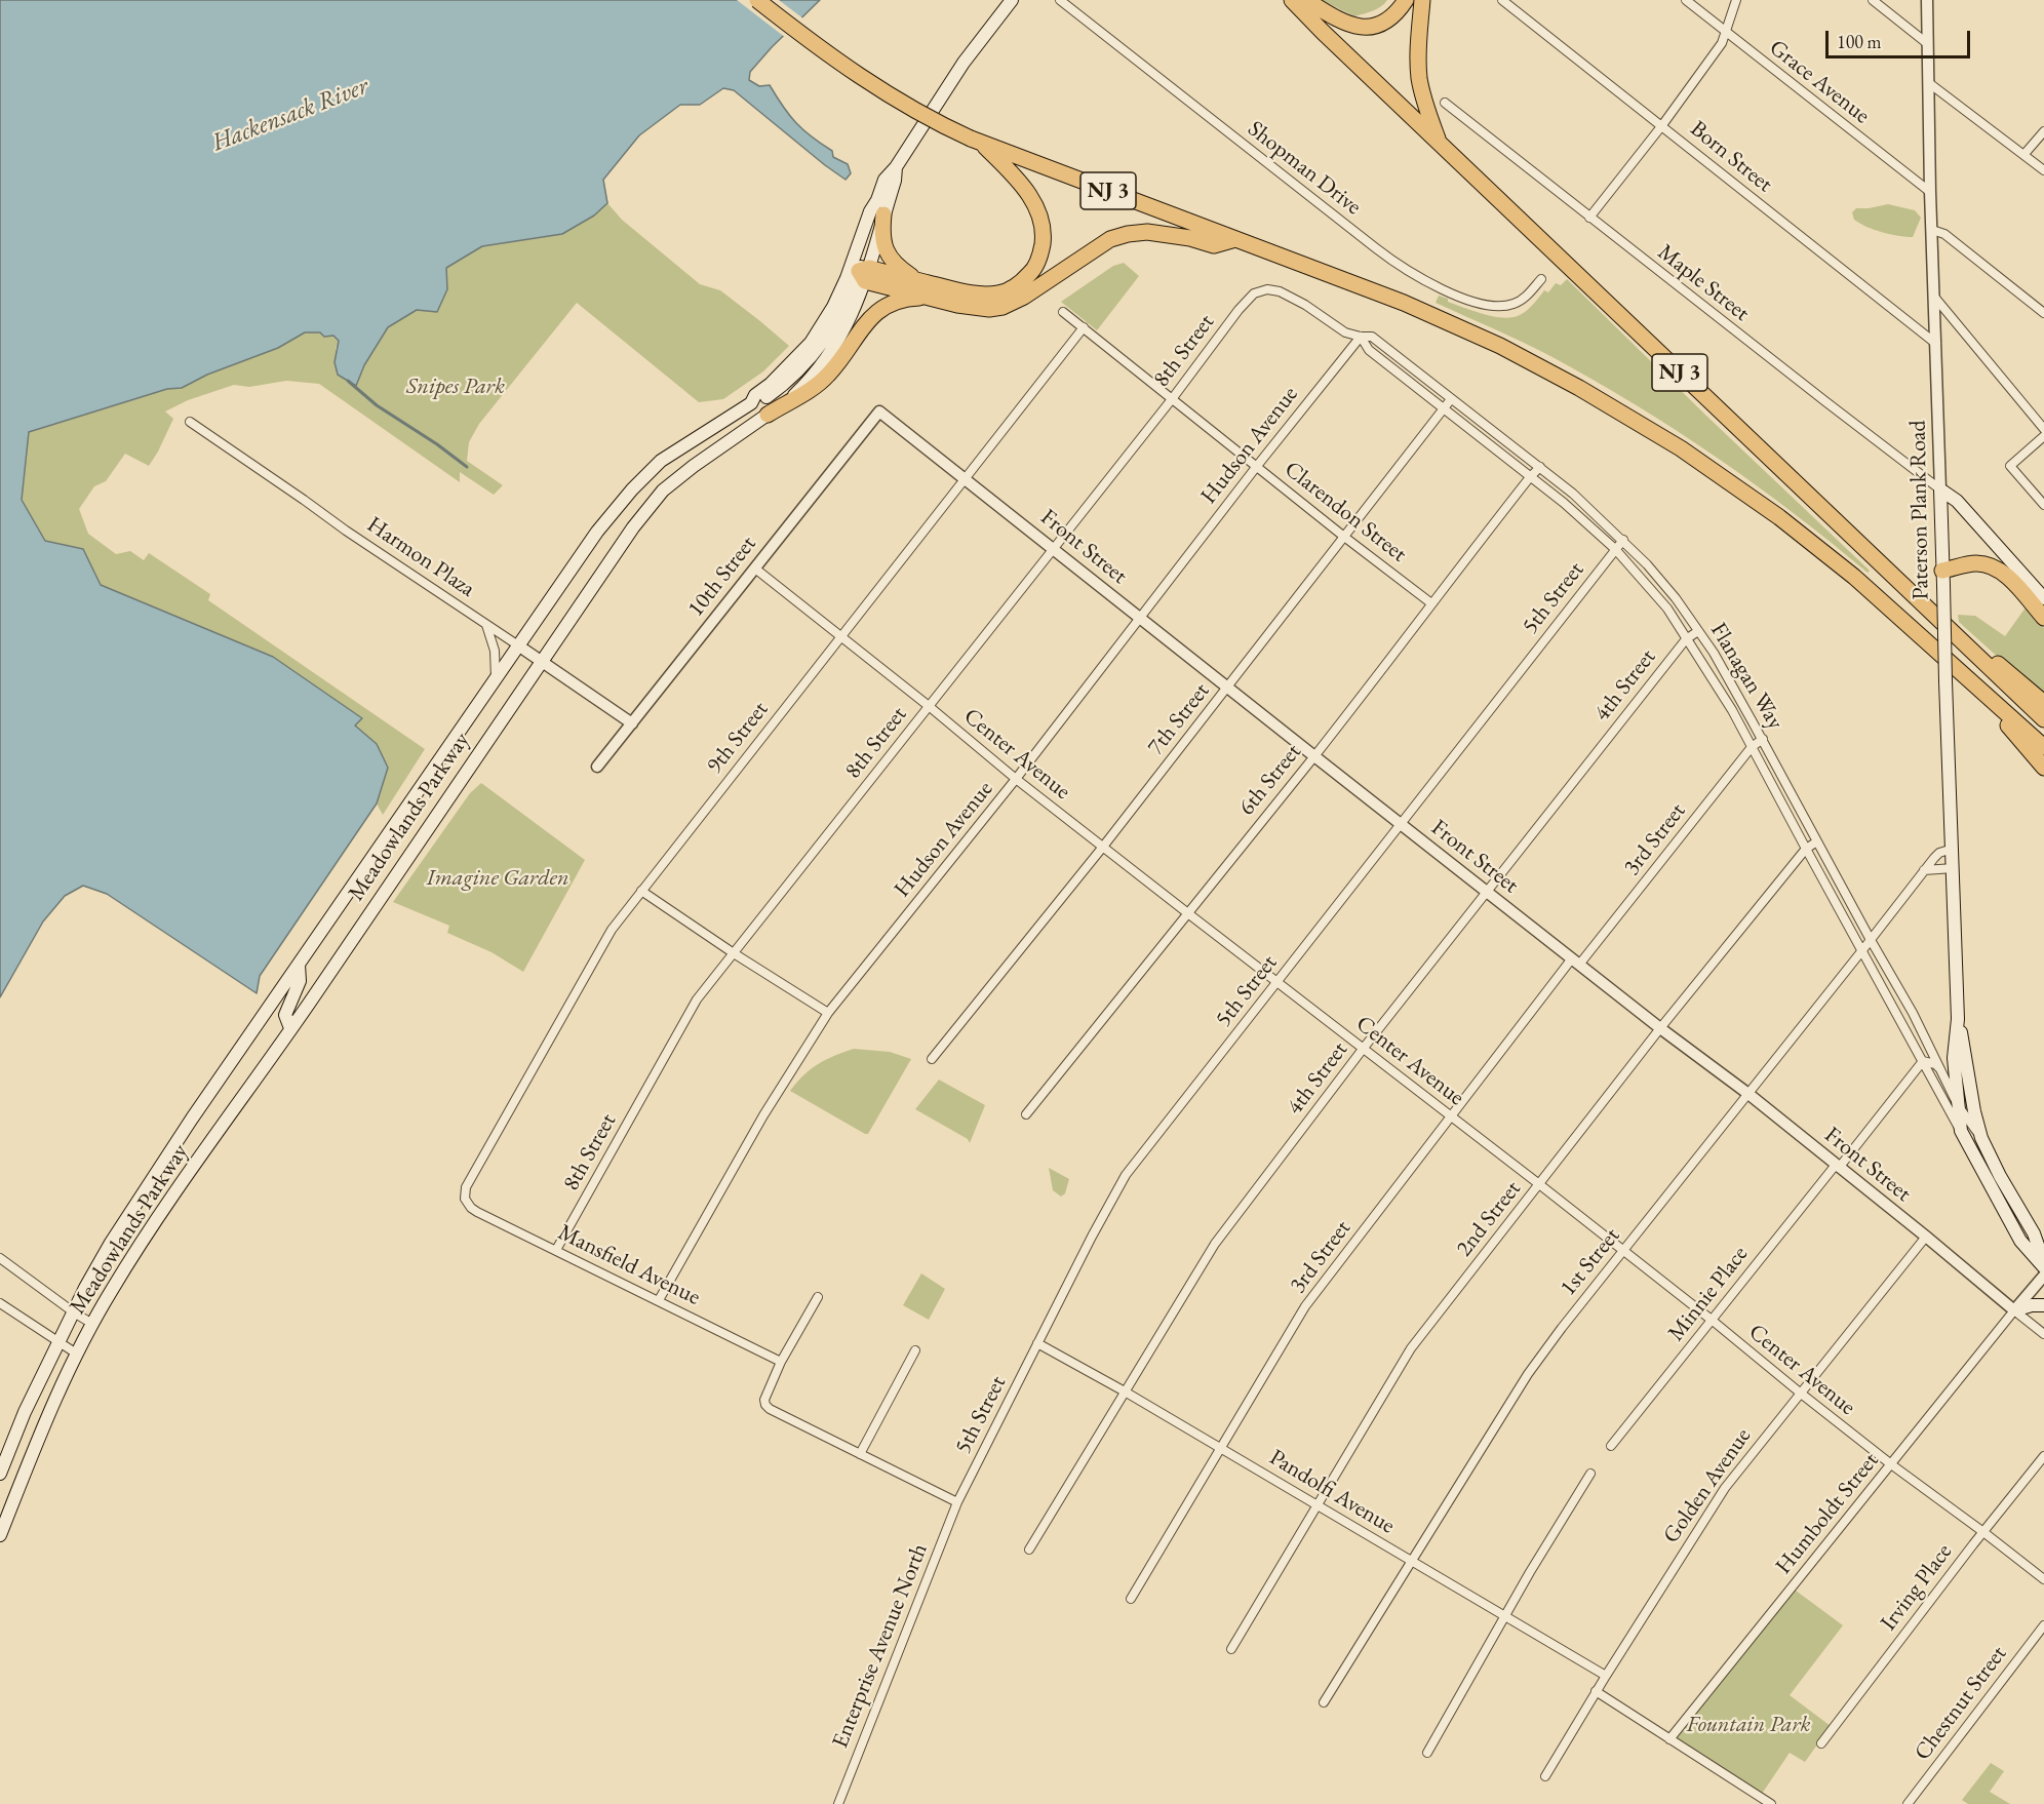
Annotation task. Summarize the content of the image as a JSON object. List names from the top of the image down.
{
  "streets": {
    "highway": ["NJ 3"],
    "main road": ["Paterson Plank Road", "Meadowlands Parkway"],
    "street": [
      "Grace Avenue",
      "Born Street",
      "Shopman Drive",
      "Maple Street",
      "8th Street",
      "Hudson Avenue",
      "Clarendon Street",
      "Front Street",
      "Harmon Plaza",
      "10th Street",
      "5th Street",
      "Flanagan Way",
      "4th Street",
      "7th Street",
      "9th Street",
      "Center Avenue",
      "6th Street",
      "3rd Street",
      "2nd Street",
      "1st Street",
      "Mansfield Avenue",
      "Minnie Place",
      "Golden Avenue",
      "Pandolfi Avenue",
      "Humboldt Street",
      "Irving Place",
      "Enterprise Avenue North",
      "Chestnut Street"
    ]
  },
  "crossings": [
    ["Grace Avenue", "Paterson Plank Road"],
    ["Born Street", "Paterson Plank Road"],
    ["Maple Street", "Paterson Plank Road"],
    ["8th Street", "Clarendon Street"],
    ["8th Street", "Front Street"],
    ["8th Street", "Flanagan Way"],
    ["8th Street", "Center Avenue"],
    ["8th Street", "Mansfield Avenue"],
    ["Hudson Avenue", "Clarendon Street"],
    ["Hudson Avenue", "Front Street"],
    ["Hudson Avenue", "Flanagan Way"],
    ["Hudson Avenue", "Center Avenue"],
    ["Hudson Avenue", "Mansfield Avenue"],
    ["Paterson Plank Road", "Flanagan Way"],
    ["Paterson Plank Road", "1st Street"],
    ["Clarendon Street", "7th Street"],
    ["Clarendon Street", "9th Street"],
    ["Clarendon Street", "6th Street"],
    ["Front Street", "10th Street"],
    ["Front Street", "5th Street"],
    ["Front Street", "4th Street"],
    ["Front Street", "7th Street"],
    ["Front Street", "9th Street"],
    ["Front Street", "6th Street"],
    ["Front Street", "3rd Street"],
    ["Front Street", "2nd Street"],
    ["Front Street", "1st Street"],
    ["Front Street", "Minnie Place"],
    ["Front Street", "Golden Avenue"],
    ["Front Street", "Humboldt Street"],
    ["Harmon Plaza", "10th Street"],
    ["Harmon Plaza", "Meadowlands Parkway"],
    ["10th Street", "Center Avenue"],
    ["5th Street", "Flanagan Way"],
    ["5th Street", "Center Avenue"],
    ["5th Street", "Pandolfi Avenue"],
    ["5th Street", "Enterprise Avenue North"],
    ["Flanagan Way", "4th Street"],
    ["Flanagan Way", "7th Street"],
    ["Flanagan Way", "6th Street"],
    ["Flanagan Way", "3rd Street"],
    ["Flanagan Way", "2nd Street"],
    ["Flanagan Way", "1st Street"],
    ["Flanagan Way", "Minnie Place"],
    ["4th Street", "Center Avenue"],
    ["4th Street", "Pandolfi Avenue"],
    ["7th Street", "Center Avenue"],
    ["9th Street", "Center Avenue"],
    ["9th Street", "Mansfield Avenue"],
    ["Center Avenue", "6th Street"],
    ["Center Avenue", "3rd Street"],
    ["Center Avenue", "2nd Street"],
    ["Center Avenue", "1st Street"],
    ["Center Avenue", "Minnie Place"],
    ["Center Avenue", "Golden Avenue"],
    ["Center Avenue", "Humboldt Street"],
    ["Center Avenue", "Irving Place"],
    ["3rd Street", "Pandolfi Avenue"],
    ["2nd Street", "Pandolfi Avenue"],
    ["1st Street", "Pandolfi Avenue"],
    ["Golden Avenue", "Pandolfi Avenue"]
  ],
  "water": ["Hackensack River"],
  "parks": ["Snipes Park", "Imagine Garden", "Fountain Park"],
  "scale_bar": "100 m"
}
